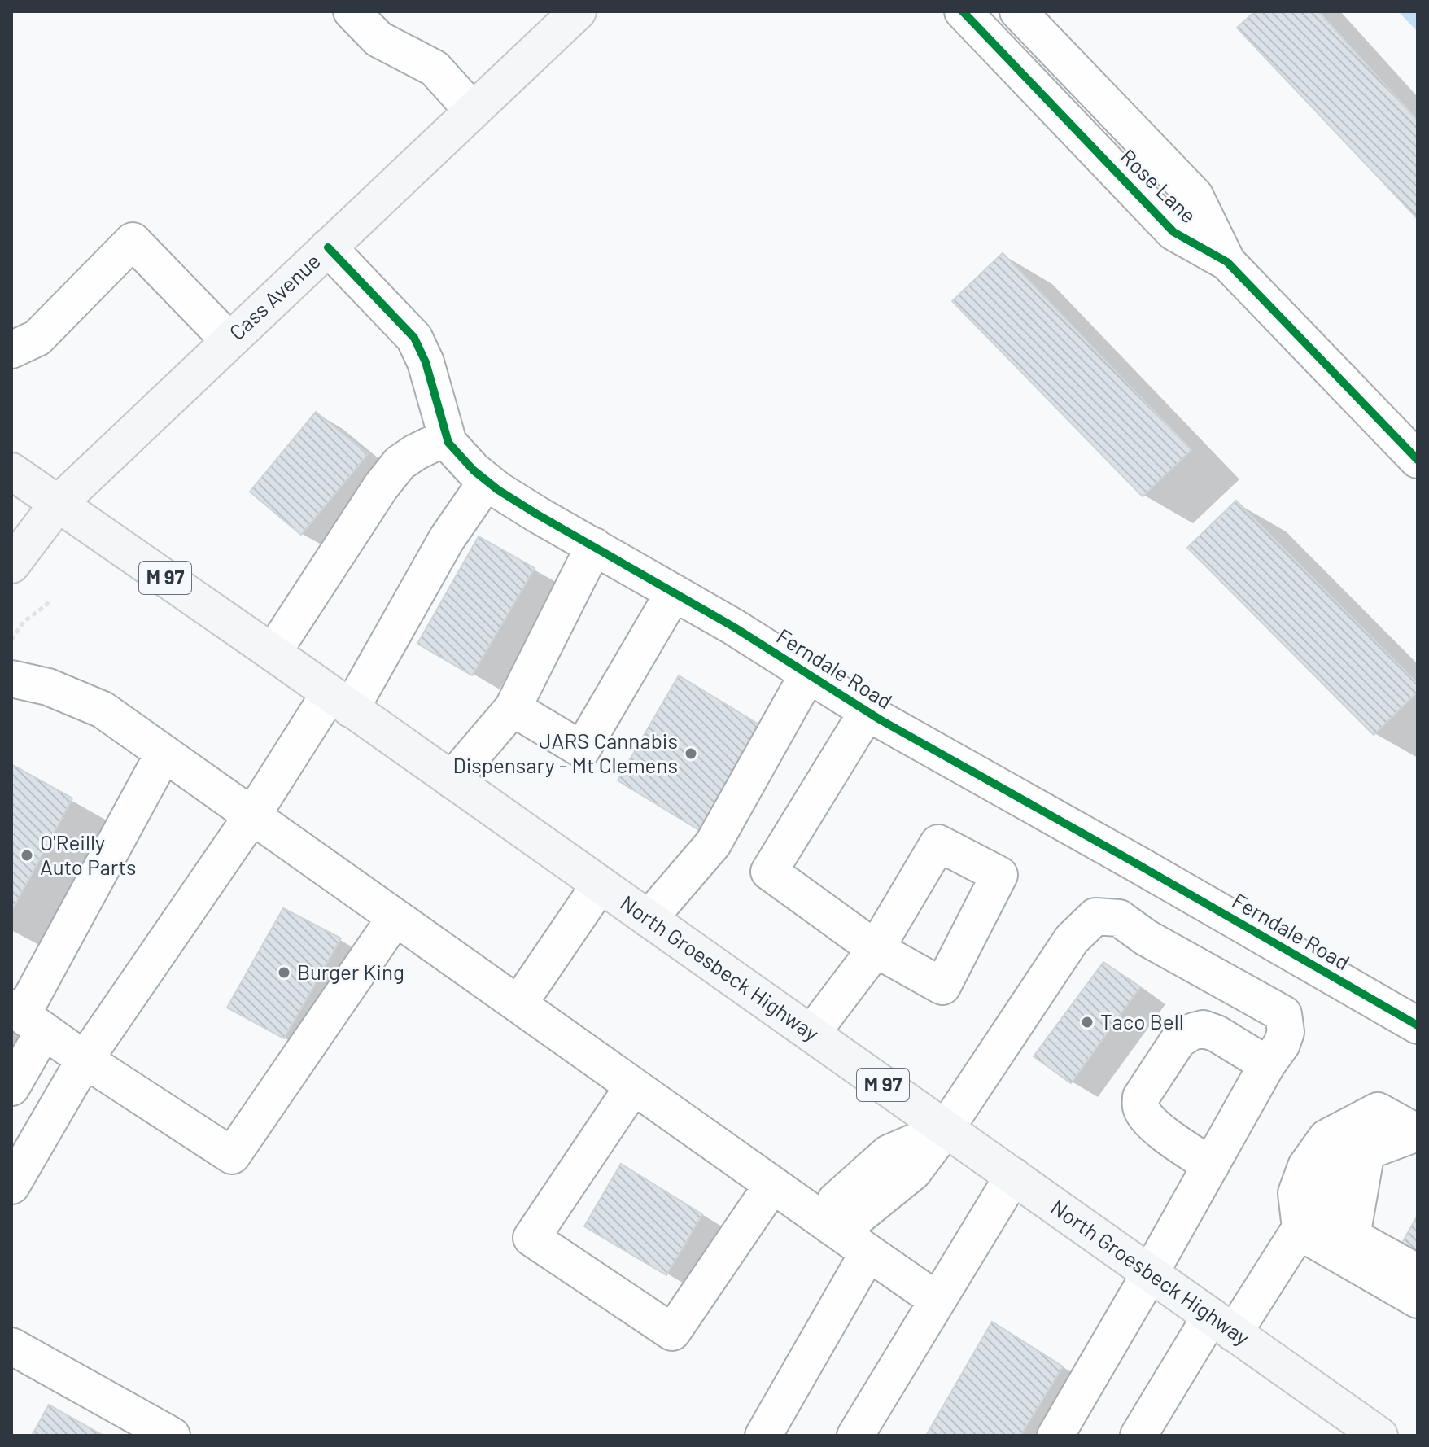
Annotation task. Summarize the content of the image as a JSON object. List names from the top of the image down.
{
  "streets": {
    "main road": ["Cass Avenue", "M 97", "North Groesbeck Highway"],
    "street": ["Rose Lane", "Ferndale Road"]
  },
  "crossings": [
    ["Cass Avenue", "M 97"],
    ["Cass Avenue", "Ferndale Road"],
    ["Cass Avenue", "North Groesbeck Highway"],
    ["M 97", "North Groesbeck Highway"]
  ],
  "places": [
    "JARS Cannabis Dispensary - Mt Clemens",
    "O'Reilly Auto Parts",
    "Burger King",
    "Taco Bell"
  ]
}
